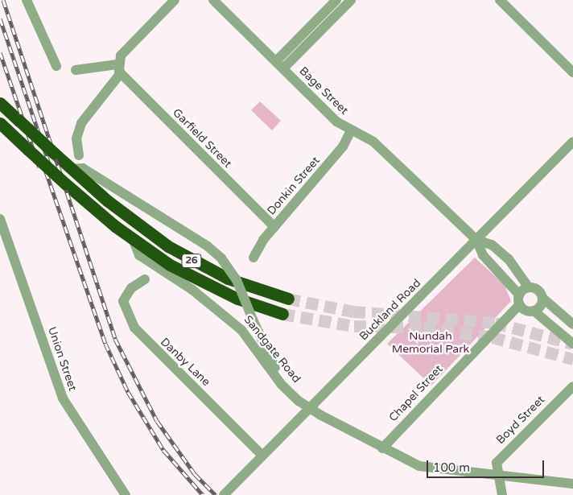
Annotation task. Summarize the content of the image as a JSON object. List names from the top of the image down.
{
  "streets": {
    "highway": ["26", "Sandgate Road"],
    "street": [
      "Bage Street",
      "Garfield Street",
      "Donkin Street",
      "Buckland Road",
      "Union Street",
      "Danby Lane",
      "Chapel Street",
      "Boyd Street"
    ]
  },
  "crossings": [
    ["Bage Street", "Donkin Street"],
    ["Bage Street", "Buckland Road"],
    ["Bage Street", "Chapel Street"],
    ["Garfield Street", "Donkin Street"],
    ["26", "Sandgate Road"],
    ["Buckland Road", "Sandgate Road"],
    ["Buckland Road", "Danby Lane"],
    ["Sandgate Road", "Chapel Street"],
    ["Sandgate Road", "Boyd Street"]
  ],
  "parks": ["Nundah Memorial Park"],
  "scale_bar": "100 m"
}
